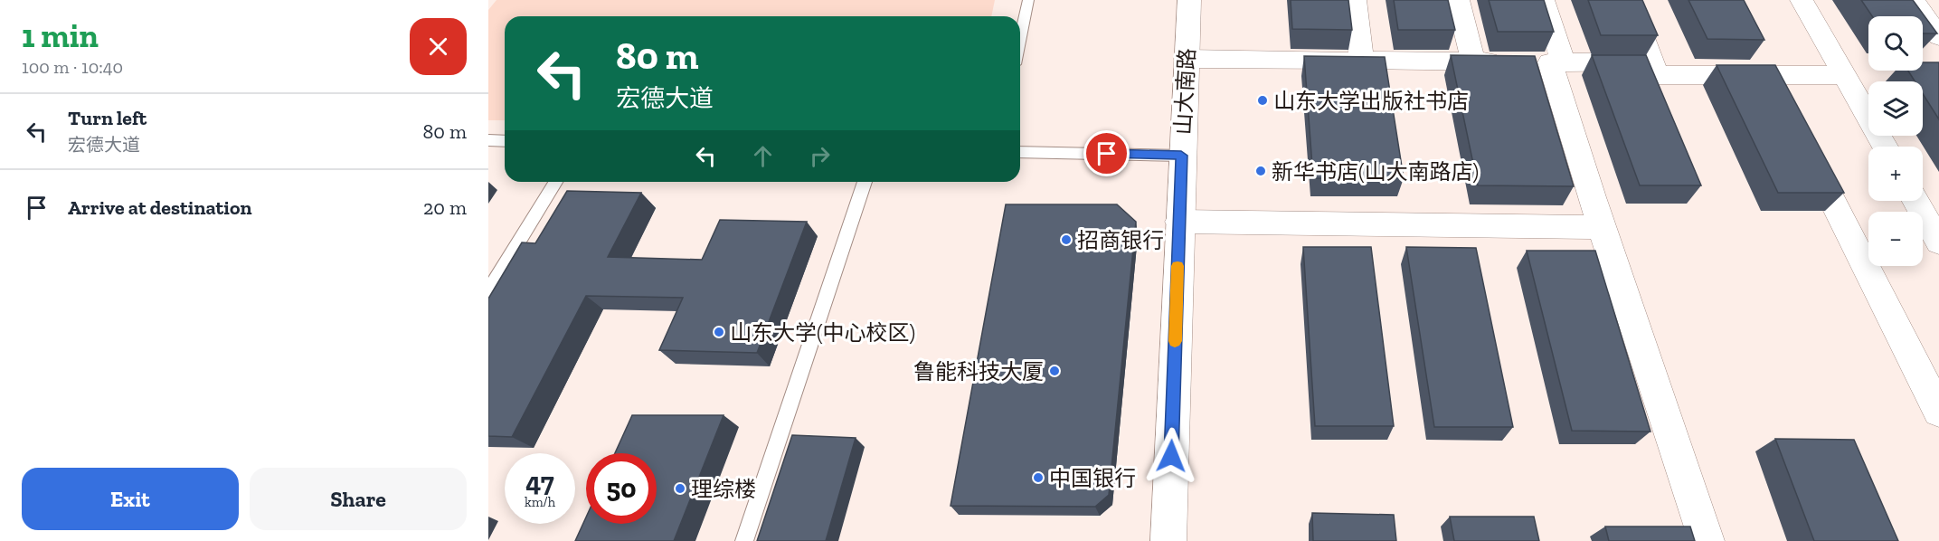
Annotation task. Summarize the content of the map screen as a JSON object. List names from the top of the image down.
{
  "streets": {
    "street": ["山大南路"]
  },
  "places": [
    "山东大学出版社书店",
    "新华书店(山大南路店)",
    "招商银行",
    "山东大学(中心校区)",
    "鲁能科技大厦",
    "中国银行",
    "理综楼"
  ],
  "page": {
    "heading": ["1 min", "100 m · 10:40"],
    "map_buttons": ["+", "−"],
    "turn": ["80 m", "宏德大道"],
    "list": [
      {
        "name": "Turn left",
        "note": "宏德大道",
        "value": "80 m"
      },
      {
        "name": "Arrive at destination",
        "value": "20 m"
      }
    ],
    "speed": "47 km/h",
    "limit": "50",
    "buttons": ["Exit", "Share"]
  }
}
